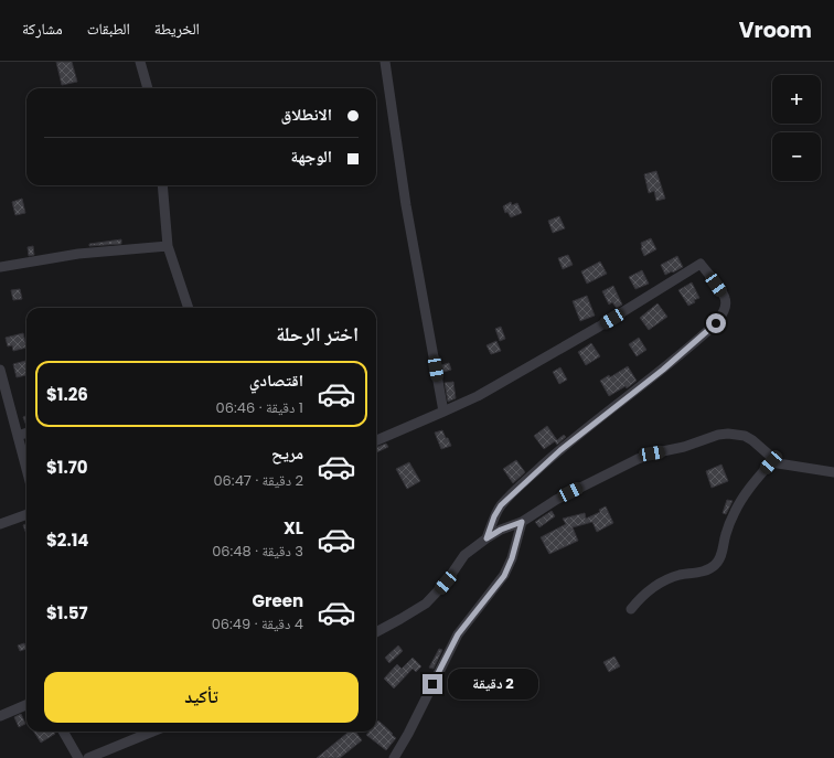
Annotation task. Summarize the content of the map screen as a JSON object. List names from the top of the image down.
{
  "page": {
    "header": "Vroom",
    "nav": ["الخريطة", "الطبقات", "مشاركة"],
    "map_buttons": ["+", "−"],
    "banner": ["الانطلاق", "الوجهة"],
    "heading": "اختر الرحلة",
    "list": [
      {
        "name": "اقتصادي",
        "note": "1 دقيقة · 06:46",
        "value": "$1.26"
      },
      {
        "name": "مريح",
        "note": "2 دقيقة · 06:47",
        "value": "$1.70"
      },
      {
        "name": "XL",
        "note": "3 دقيقة · 06:48",
        "value": "$2.14"
      },
      {
        "name": "Green",
        "note": "4 دقيقة · 06:49",
        "value": "$1.57"
      }
    ],
    "buttons": "تأكيد",
    "bubble": "2 دقيقة"
  }
}
